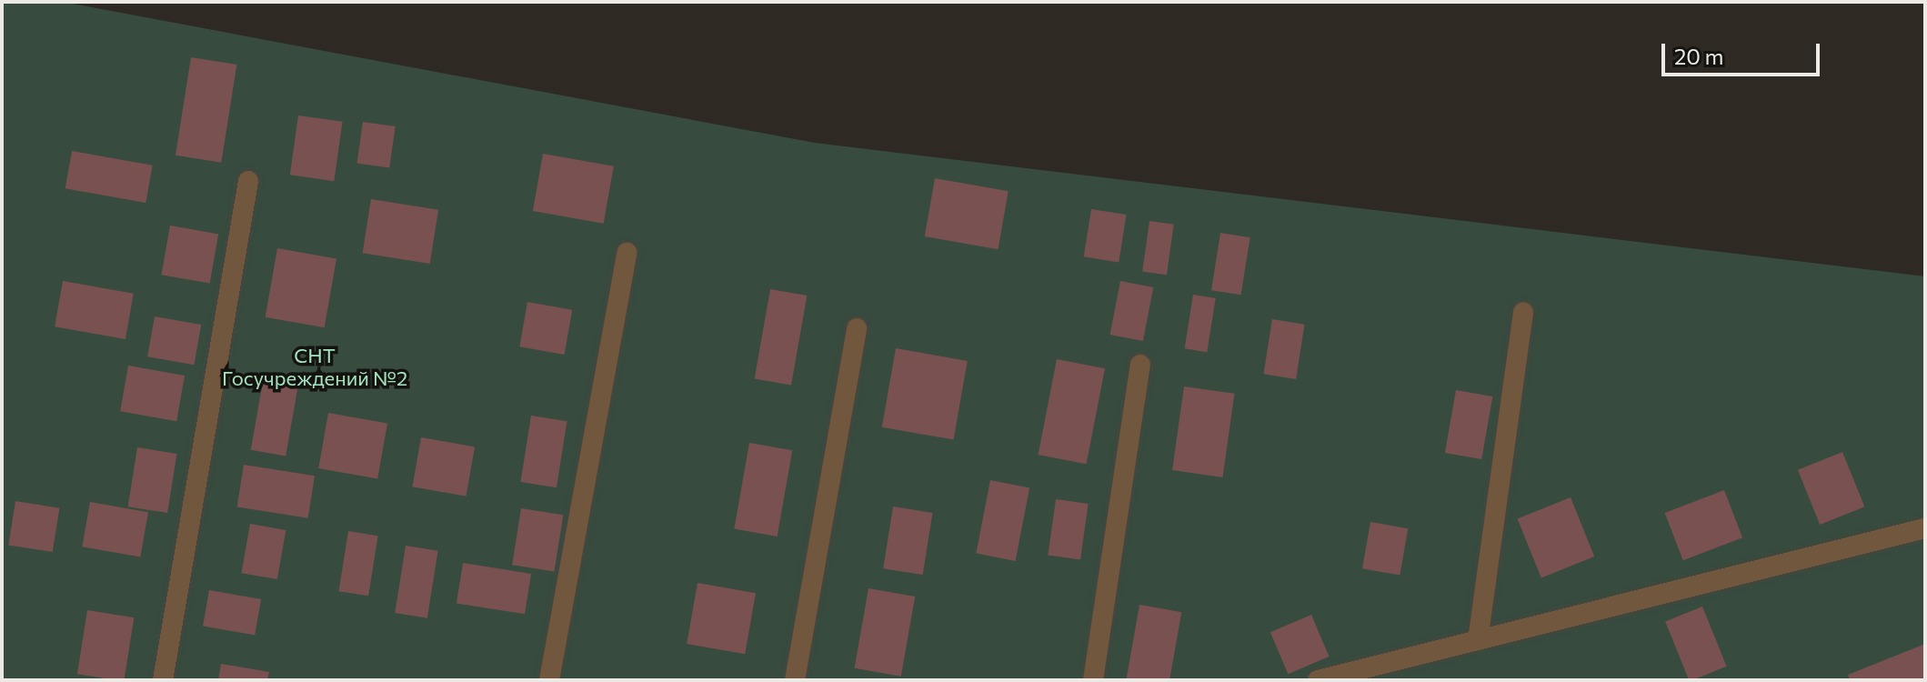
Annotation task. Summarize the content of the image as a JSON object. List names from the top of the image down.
{
  "parks": ["СНТ Госучреждений №2"],
  "scale_bar": "20 m"
}
